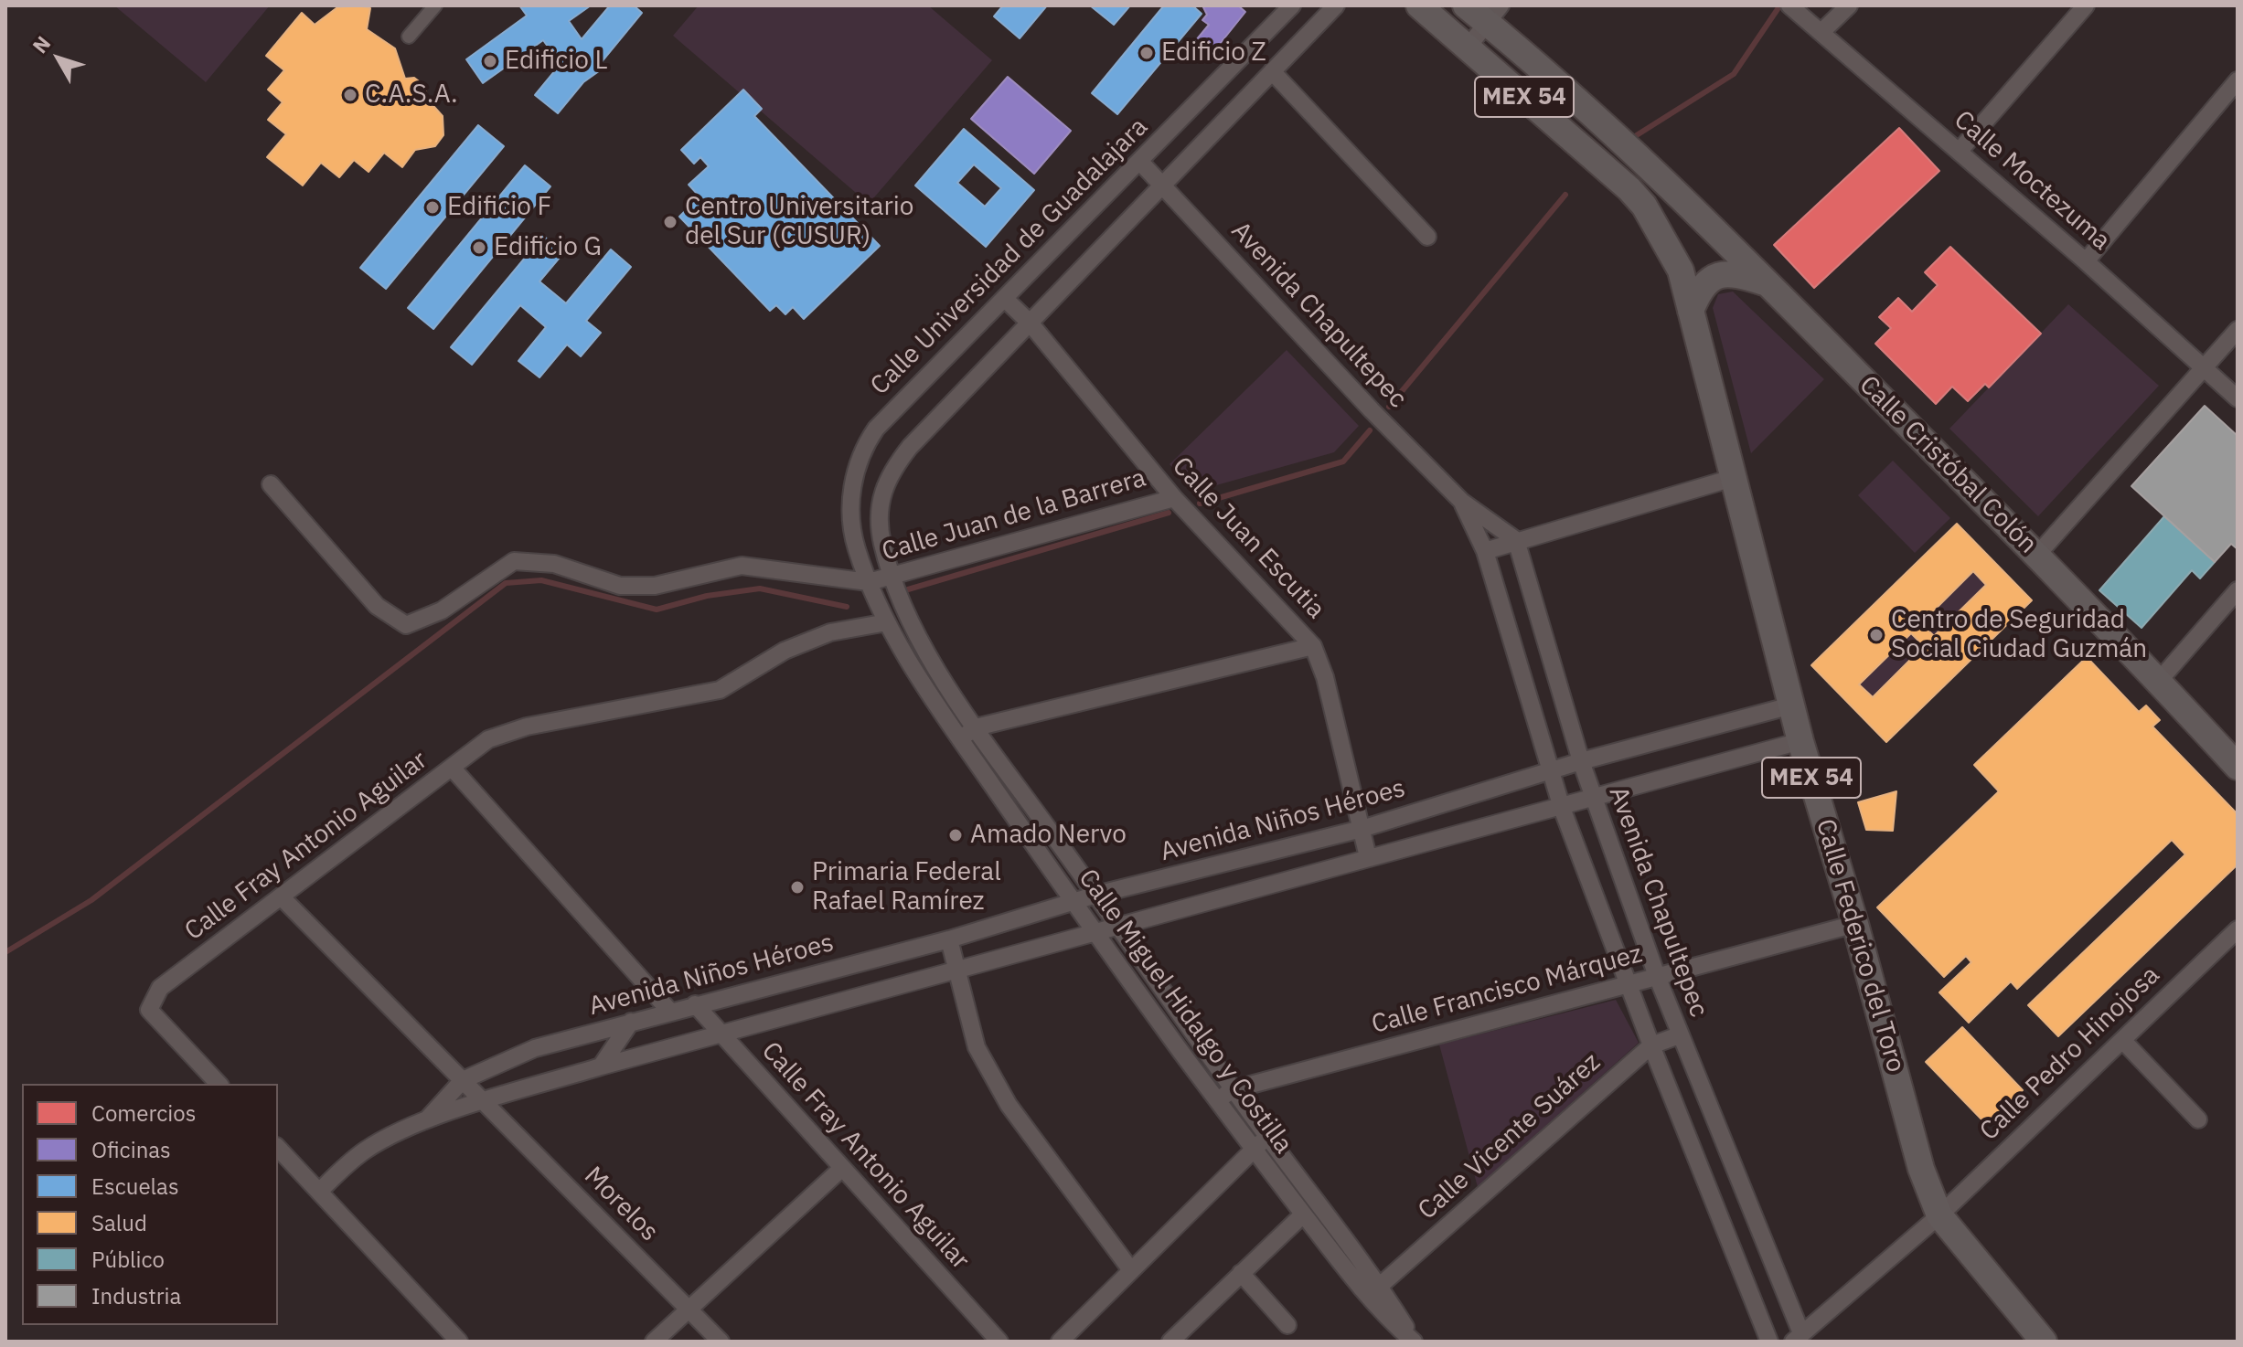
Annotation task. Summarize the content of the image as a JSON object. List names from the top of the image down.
{
  "streets": {
    "main road": ["MEX 54", "Calle Cristóbal Colón", "Calle Federico del Toro"],
    "street": [
      "Calle Moctezuma",
      "Calle Universidad de Guadalajara",
      "Avenida Chapultepec",
      "Calle Juan de la Barrera",
      "Calle Juan Escutia",
      "Avenida Niños Héroes",
      "Calle Fray Antonio Aguilar",
      "Calle Francisco Márquez",
      "Calle Miguel Hidalgo y Costilla",
      "Calle Pedro Hinojosa",
      "Calle Vicente Suárez",
      "Morelos"
    ]
  },
  "crossings": [
    ["MEX 54", "Calle Cristóbal Colón"],
    ["MEX 54", "Calle Federico del Toro"],
    ["Calle Universidad de Guadalajara", "Avenida Chapultepec"],
    ["Calle Universidad de Guadalajara", "Calle Juan de la Barrera"],
    ["Calle Universidad de Guadalajara", "Calle Juan Escutia"],
    ["Calle Universidad de Guadalajara", "Calle Miguel Hidalgo y Costilla"],
    ["Avenida Chapultepec", "Avenida Niños Héroes"],
    ["Avenida Chapultepec", "Calle Francisco Márquez"],
    ["Avenida Chapultepec", "Calle Pedro Hinojosa"],
    ["Avenida Chapultepec", "Calle Vicente Suárez"],
    ["Calle Juan de la Barrera", "Calle Juan Escutia"],
    ["Calle Juan de la Barrera", "Calle Miguel Hidalgo y Costilla"],
    ["Calle Juan Escutia", "Avenida Niños Héroes"],
    ["Avenida Niños Héroes", "Calle Fray Antonio Aguilar"],
    ["Avenida Niños Héroes", "Calle Federico del Toro"],
    ["Avenida Niños Héroes", "Calle Miguel Hidalgo y Costilla"],
    ["Avenida Niños Héroes", "Morelos"],
    ["Calle Fray Antonio Aguilar", "Morelos"],
    ["Calle Federico del Toro", "Calle Francisco Márquez"],
    ["Calle Federico del Toro", "Calle Pedro Hinojosa"],
    ["Calle Francisco Márquez", "Calle Miguel Hidalgo y Costilla"],
    ["Calle Miguel Hidalgo y Costilla", "Calle Vicente Suárez"]
  ],
  "places": [
    "Edificio Z",
    "Edificio L",
    "C.A.S.A.",
    "Edificio F",
    "Centro Universitario del Sur (CUSUR)",
    "Edificio G",
    "Centro de Seguridad Social Ciudad Guzmán",
    "Amado Nervo",
    "Primaria Federal Rafael Ramírez"
  ],
  "legend": [
    "Comercios",
    "Oficinas",
    "Escuelas",
    "Salud",
    "Público",
    "Industria"
  ],
  "north": "top left"
}
